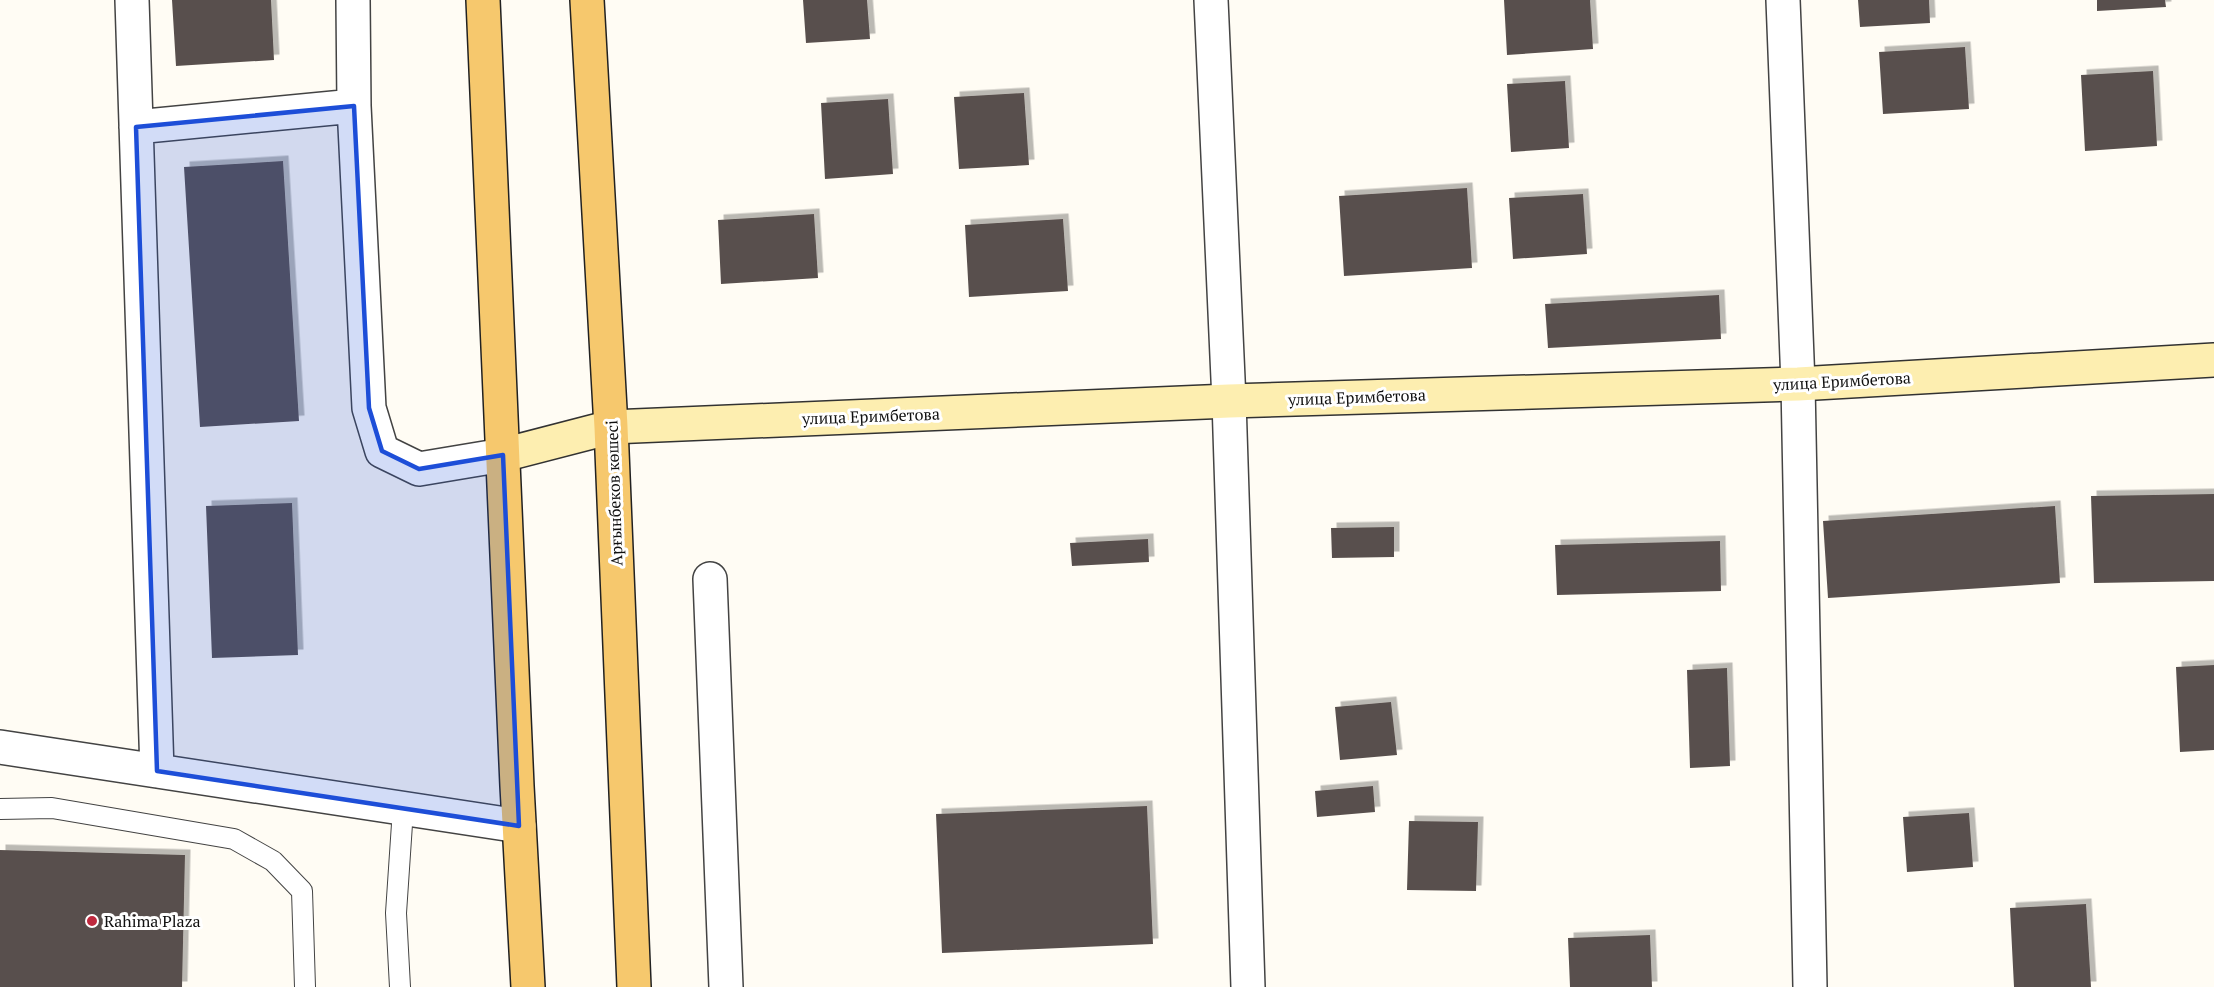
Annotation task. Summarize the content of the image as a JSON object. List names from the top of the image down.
{
  "streets": {
    "main road": ["улица Еримбетова", "Арғынбеков көшесі"]
  },
  "crossings": [
    ["улица Еримбетова", "Арғынбеков көшесі"]
  ],
  "places": ["Rahima Plaza"]
}
